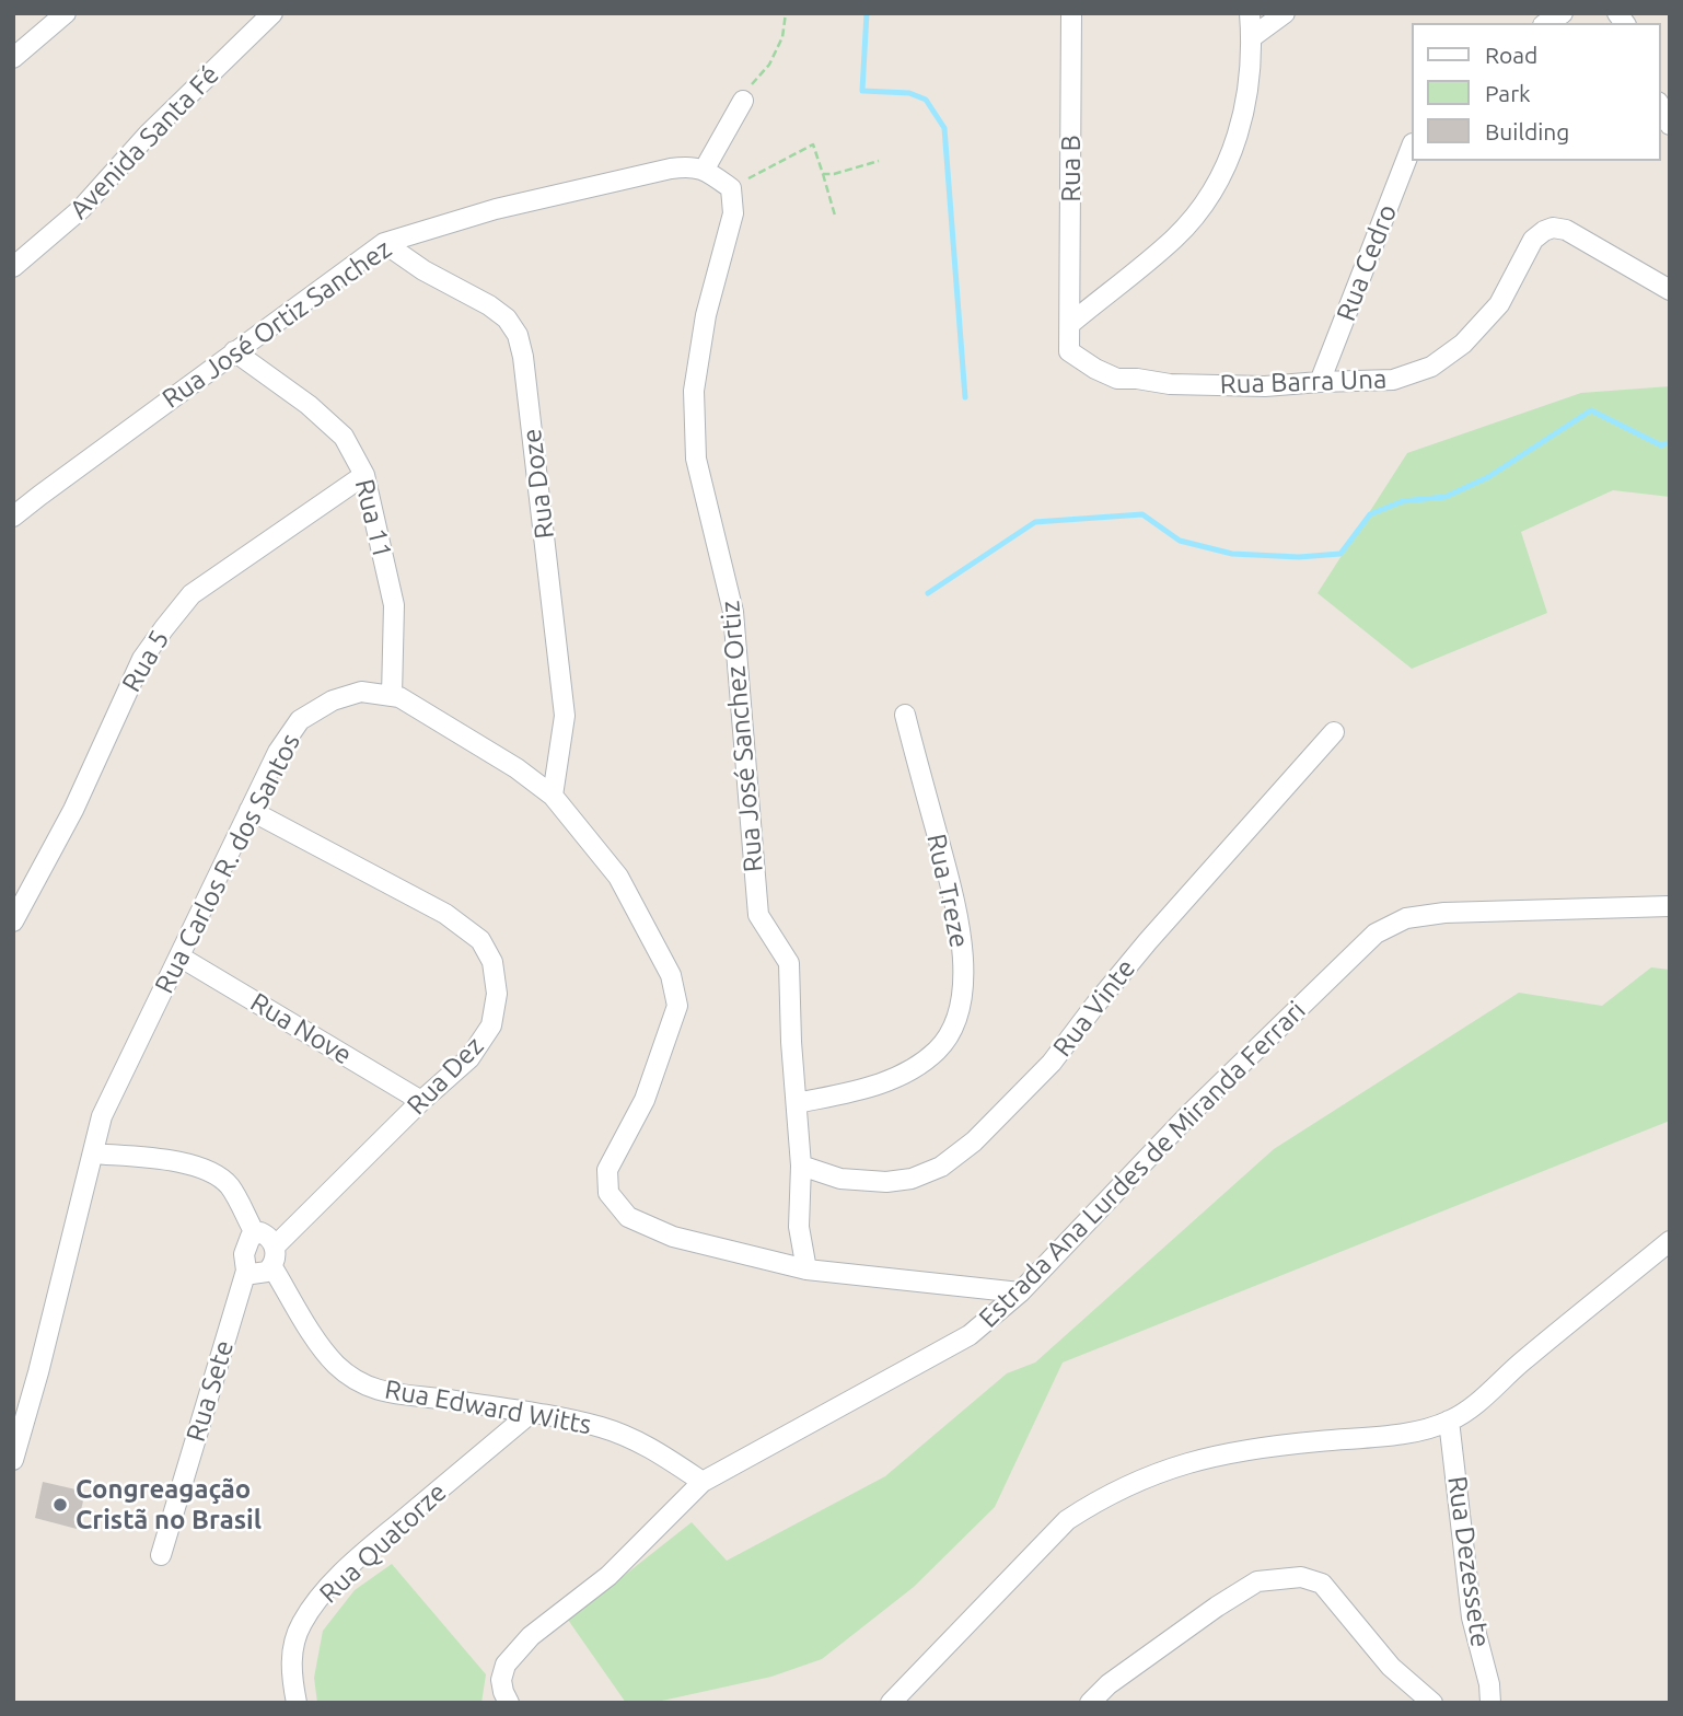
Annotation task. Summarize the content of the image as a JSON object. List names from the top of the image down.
{
  "streets": {
    "street": [
      "Avenida Santa Fé",
      "Rua B",
      "Rua Cedro",
      "Rua José Ortiz Sanchez",
      "Rua Barra Una",
      "Rua Doze",
      "Rua 11",
      "Rua 5",
      "Rua José Sanchez Ortiz",
      "Rua Carlos R. dos Santos",
      "Rua Treze",
      "Rua Vinte",
      "Rua Nove",
      "Rua Dez",
      "Estrada Ana Lurdes de Miranda Ferrari",
      "Rua Sete",
      "Rua Edward Witts",
      "Rua Quatorze",
      "Rua Dezessete"
    ]
  },
  "crossings": [
    ["Rua B", "Rua Barra Una"],
    ["Rua Cedro", "Rua Barra Una"],
    ["Rua José Ortiz Sanchez", "Rua Doze"],
    ["Rua José Ortiz Sanchez", "Rua 11"],
    ["Rua Doze", "Rua Carlos R. dos Santos"],
    ["Rua 11", "Rua 5"],
    ["Rua 11", "Rua Carlos R. dos Santos"],
    ["Rua José Sanchez Ortiz", "Rua Carlos R. dos Santos"],
    ["Rua José Sanchez Ortiz", "Rua Treze"],
    ["Rua José Sanchez Ortiz", "Rua Vinte"],
    ["Rua Carlos R. dos Santos", "Rua Nove"],
    ["Rua Carlos R. dos Santos", "Rua Dez"],
    ["Rua Carlos R. dos Santos", "Estrada Ana Lurdes de Miranda Ferrari"],
    ["Rua Nove", "Rua Dez"],
    ["Rua Dez", "Rua Sete"],
    ["Rua Dez", "Rua Edward Witts"],
    ["Estrada Ana Lurdes de Miranda Ferrari", "Rua Edward Witts"],
    ["Rua Sete", "Rua Edward Witts"],
    ["Rua Edward Witts", "Rua Quatorze"]
  ],
  "places": ["Congreagação Cristã no Brasil"],
  "legend": ["Road", "Park", "Building"]
}
